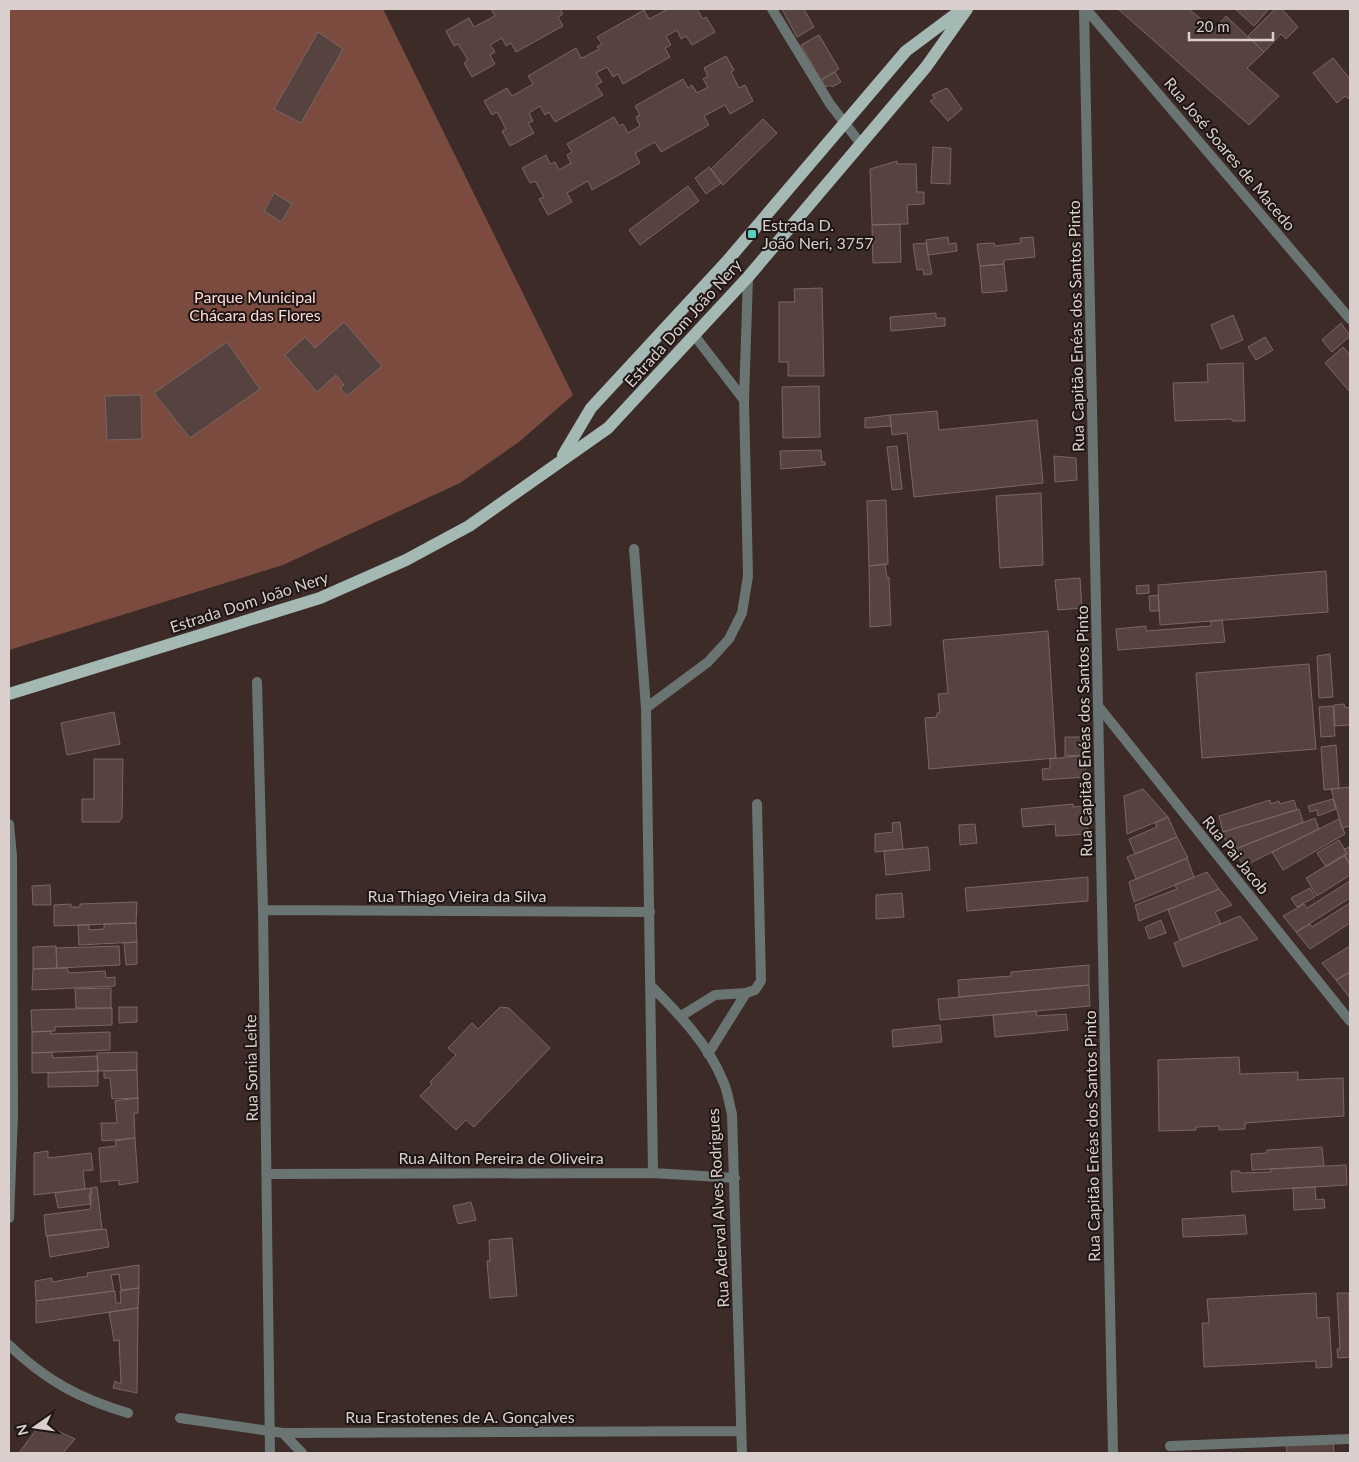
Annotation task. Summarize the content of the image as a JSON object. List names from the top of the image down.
{
  "streets": {
    "main road": ["Estrada Dom João Nery"],
    "street": [
      "Rua José Soares de Macedo",
      "Rua Capitão Enéas dos Santos Pinto",
      "Rua Pai Jacob",
      "Rua Thiago Vieira da Silva",
      "Rua Sonia Leite",
      "Rua Ailton Pereira de Oliveira",
      "Rua Aderval Alves Rodrigues",
      "Rua Erastotenes de A. Gonçalves"
    ]
  },
  "crossings": [
    ["Rua José Soares de Macedo", "Rua Capitão Enéas dos Santos Pinto"],
    ["Rua Capitão Enéas dos Santos Pinto", "Rua Pai Jacob"],
    ["Rua Thiago Vieira da Silva", "Rua Sonia Leite"],
    ["Rua Sonia Leite", "Rua Ailton Pereira de Oliveira"],
    ["Rua Sonia Leite", "Rua Erastotenes de A. Gonçalves"],
    ["Rua Ailton Pereira de Oliveira", "Rua Aderval Alves Rodrigues"],
    ["Rua Aderval Alves Rodrigues", "Rua Erastotenes de A. Gonçalves"]
  ],
  "parks": ["Parque Municipal Chácara das Flores"],
  "places": {
    "transit": ["Estrada D. João Neri, 3757"]
  },
  "scale_bar": "20 m",
  "north": "left"
}
